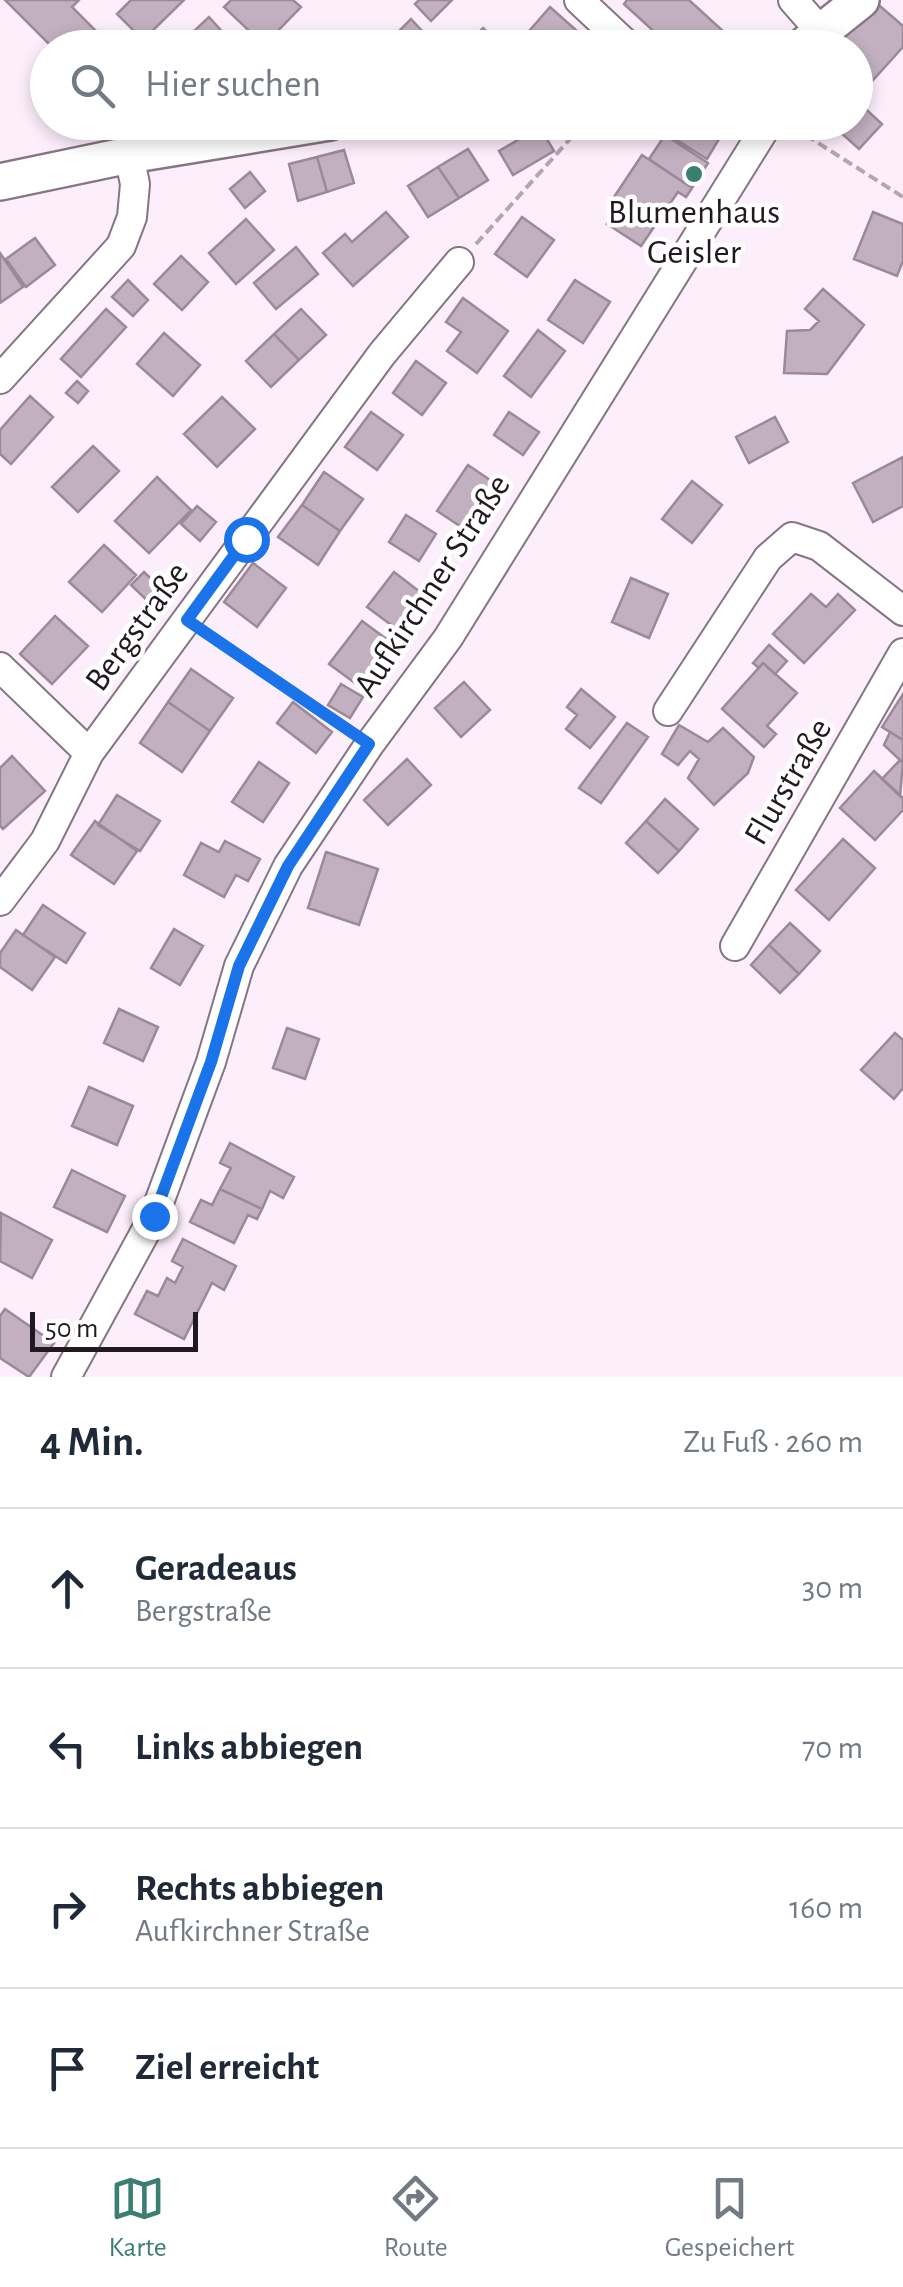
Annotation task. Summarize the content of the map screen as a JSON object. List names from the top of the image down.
{
  "streets": {
    "street": ["Aufkirchner Straße", "Bergstraße", "Flurstraße"]
  },
  "places": ["Blumenhaus Geisler"],
  "scale_bar": "50 m",
  "page": {
    "search": "Hier suchen",
    "scale": "50 m",
    "heading": ["4 Min.", "Zu Fuß · 260 m"],
    "list": [
      ["Geradeaus", "Bergstraße", "30 m"],
      ["Links abbiegen", "70 m"],
      ["Rechts abbiegen", "Aufkirchner Straße", "160 m"],
      "Ziel erreicht"
    ],
    "nav": ["Karte", "Route", "Gespeichert"]
  }
}
